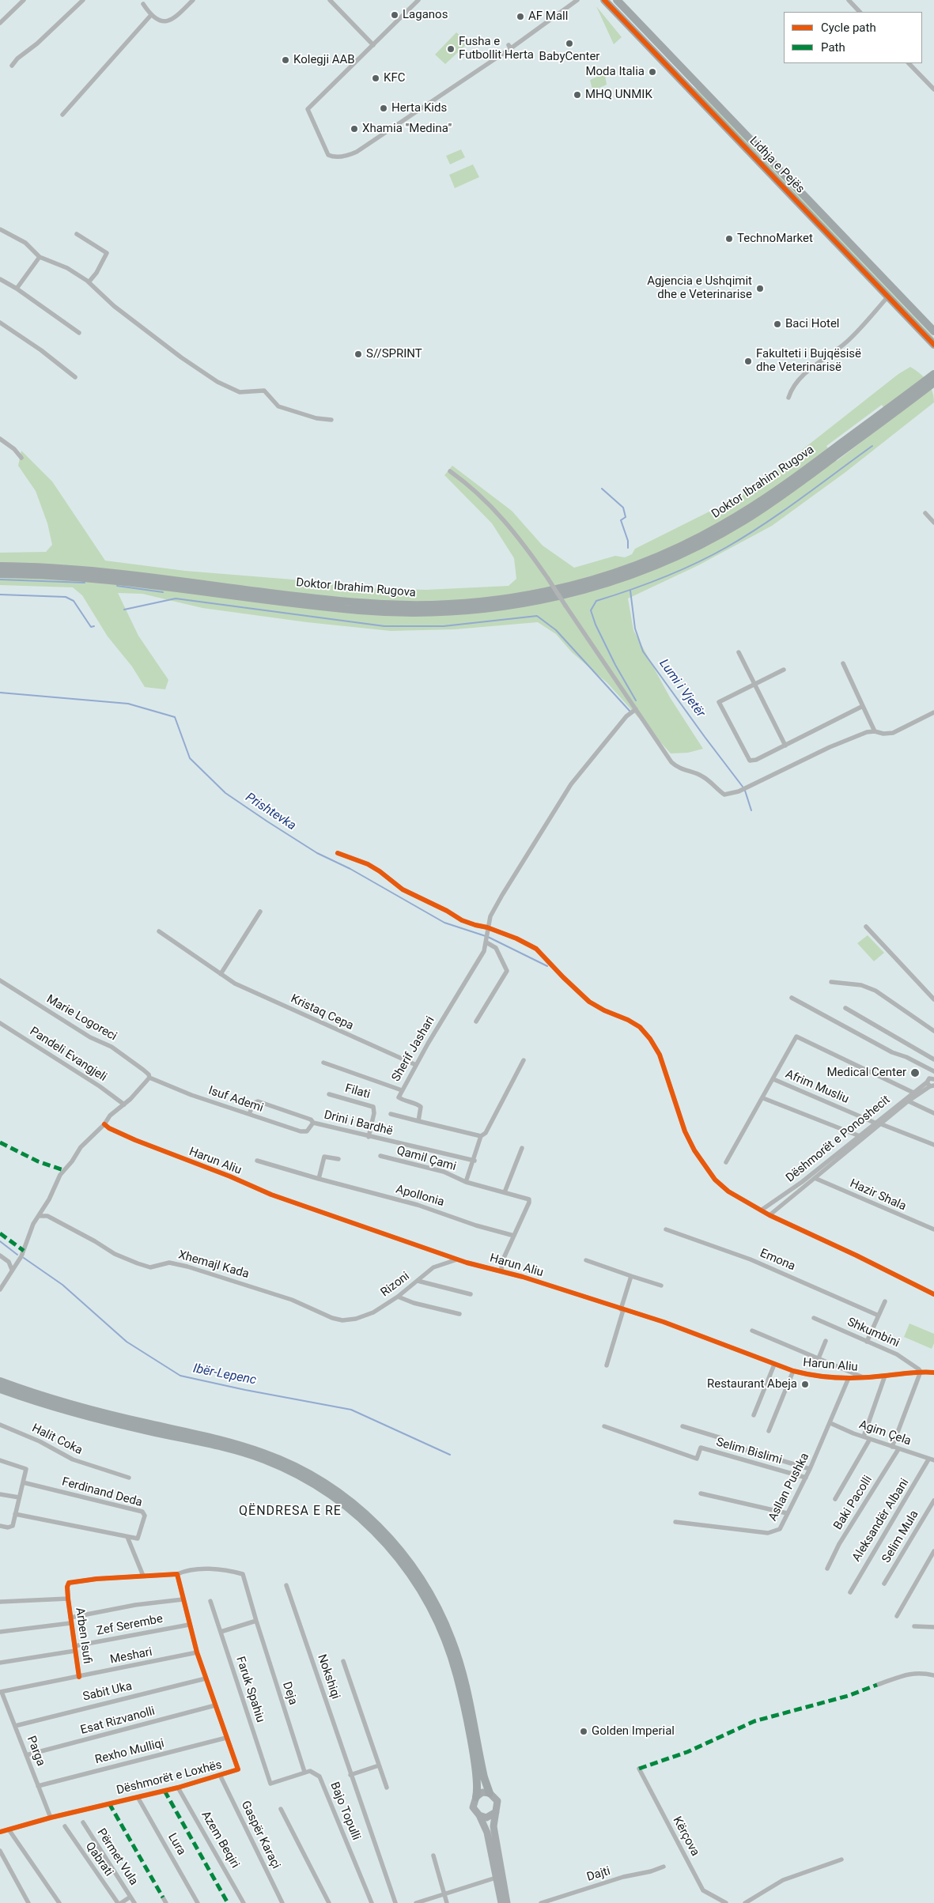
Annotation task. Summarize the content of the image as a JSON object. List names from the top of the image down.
{
  "streets": {
    "highway": ["Lidhja e Pejës", "Doktor Ibrahim Rugova"],
    "street": [
      "Kristaq Cepa",
      "Marie Logoreci",
      "Sherif Jashari",
      "Pandeli Evangjeli",
      "Afrim Musliu",
      "Filati",
      "Isuf Ademi",
      "Drini i Bardhë",
      "Dëshmorët e Ponoshecit",
      "Qamil Çami",
      "Harun Aliu",
      "Hazir Shala",
      "Apollonia",
      "Emona",
      "Xhemajl Kada",
      "Rizoni",
      "Shkumbini",
      "Agim Çela",
      "Halit Coka",
      "Selim Bislimi",
      "Asllan Pushka",
      "Ferdinand Deda",
      "Baki Pacolli",
      "Aleksandër Albani",
      "Selim Mula",
      "Zef Serembe",
      "Arben Isufi",
      "Meshari",
      "Nokshiqi",
      "Faruk Spahiu",
      "Sabit Uka",
      "Deja",
      "Esat Rizvanolli",
      "Parga",
      "Rexho Mulliqi",
      "Dëshmorët e Loxhës",
      "Bajo Topulli",
      "Gaspër Karaçi",
      "Kërçova",
      "Azem Beqiri",
      "Lura",
      "Përmet Vula",
      "Qabrati",
      "Dajti"
    ]
  },
  "crossings": [
    ["Kristaq Cepa", "Sherif Jashari"],
    ["Marie Logoreci", "Isuf Ademi"],
    ["Afrim Musliu", "Dëshmorët e Ponoshecit"],
    ["Filati", "Drini i Bardhë"],
    ["Isuf Ademi", "Drini i Bardhë"],
    ["Dëshmorët e Ponoshecit", "Hazir Shala"],
    ["Harun Aliu", "Rizoni"],
    ["Harun Aliu", "Shkumbini"],
    ["Harun Aliu", "Asllan Pushka"],
    ["Xhemajl Kada", "Rizoni"],
    ["Agim Çela", "Asllan Pushka"],
    ["Agim Çela", "Baki Pacolli"],
    ["Agim Çela", "Aleksandër Albani"],
    ["Selim Bislimi", "Asllan Pushka"],
    ["Zef Serembe", "Arben Isufi"],
    ["Zef Serembe", "Dëshmorët e Loxhës"],
    ["Arben Isufi", "Meshari"],
    ["Meshari", "Parga"],
    ["Meshari", "Dëshmorët e Loxhës"],
    ["Faruk Spahiu", "Deja"],
    ["Faruk Spahiu", "Bajo Topulli"],
    ["Sabit Uka", "Parga"],
    ["Sabit Uka", "Dëshmorët e Loxhës"],
    ["Deja", "Dëshmorët e Loxhës"],
    ["Deja", "Bajo Topulli"],
    ["Esat Rizvanolli", "Parga"],
    ["Esat Rizvanolli", "Dëshmorët e Loxhës"],
    ["Parga", "Rexho Mulliqi"],
    ["Parga", "Dëshmorët e Loxhës"],
    ["Rexho Mulliqi", "Dëshmorët e Loxhës"],
    ["Dëshmorët e Loxhës", "Gaspër Karaçi"],
    ["Dëshmorët e Loxhës", "Azem Beqiri"],
    ["Dëshmorët e Loxhës", "Lura"]
  ],
  "districts": ["QËNDRESA E RE"],
  "water": ["Lumi i Vjetër", "Prishtevka", "Ibër-Lepenc"],
  "places": [
    "Laganos",
    "AF Mall",
    "BabyCenter",
    "Fusha e Futbollit Herta",
    "Kolegji AAB",
    "Moda Italia",
    "KFC",
    "MHQ UNMIK",
    "Herta Kids",
    "Xhamia \"Medina\"",
    "TechnoMarket",
    "Agjencia e Ushqimit dhe e Veterinarise",
    "Baci Hotel",
    "S//SPRINT",
    "Fakulteti i Bujqësisë dhe Veterinarisë",
    "Medical Center",
    "Restaurant Abeja",
    "Golden Imperial"
  ],
  "legend": ["Cycle path", "Path"]
}
